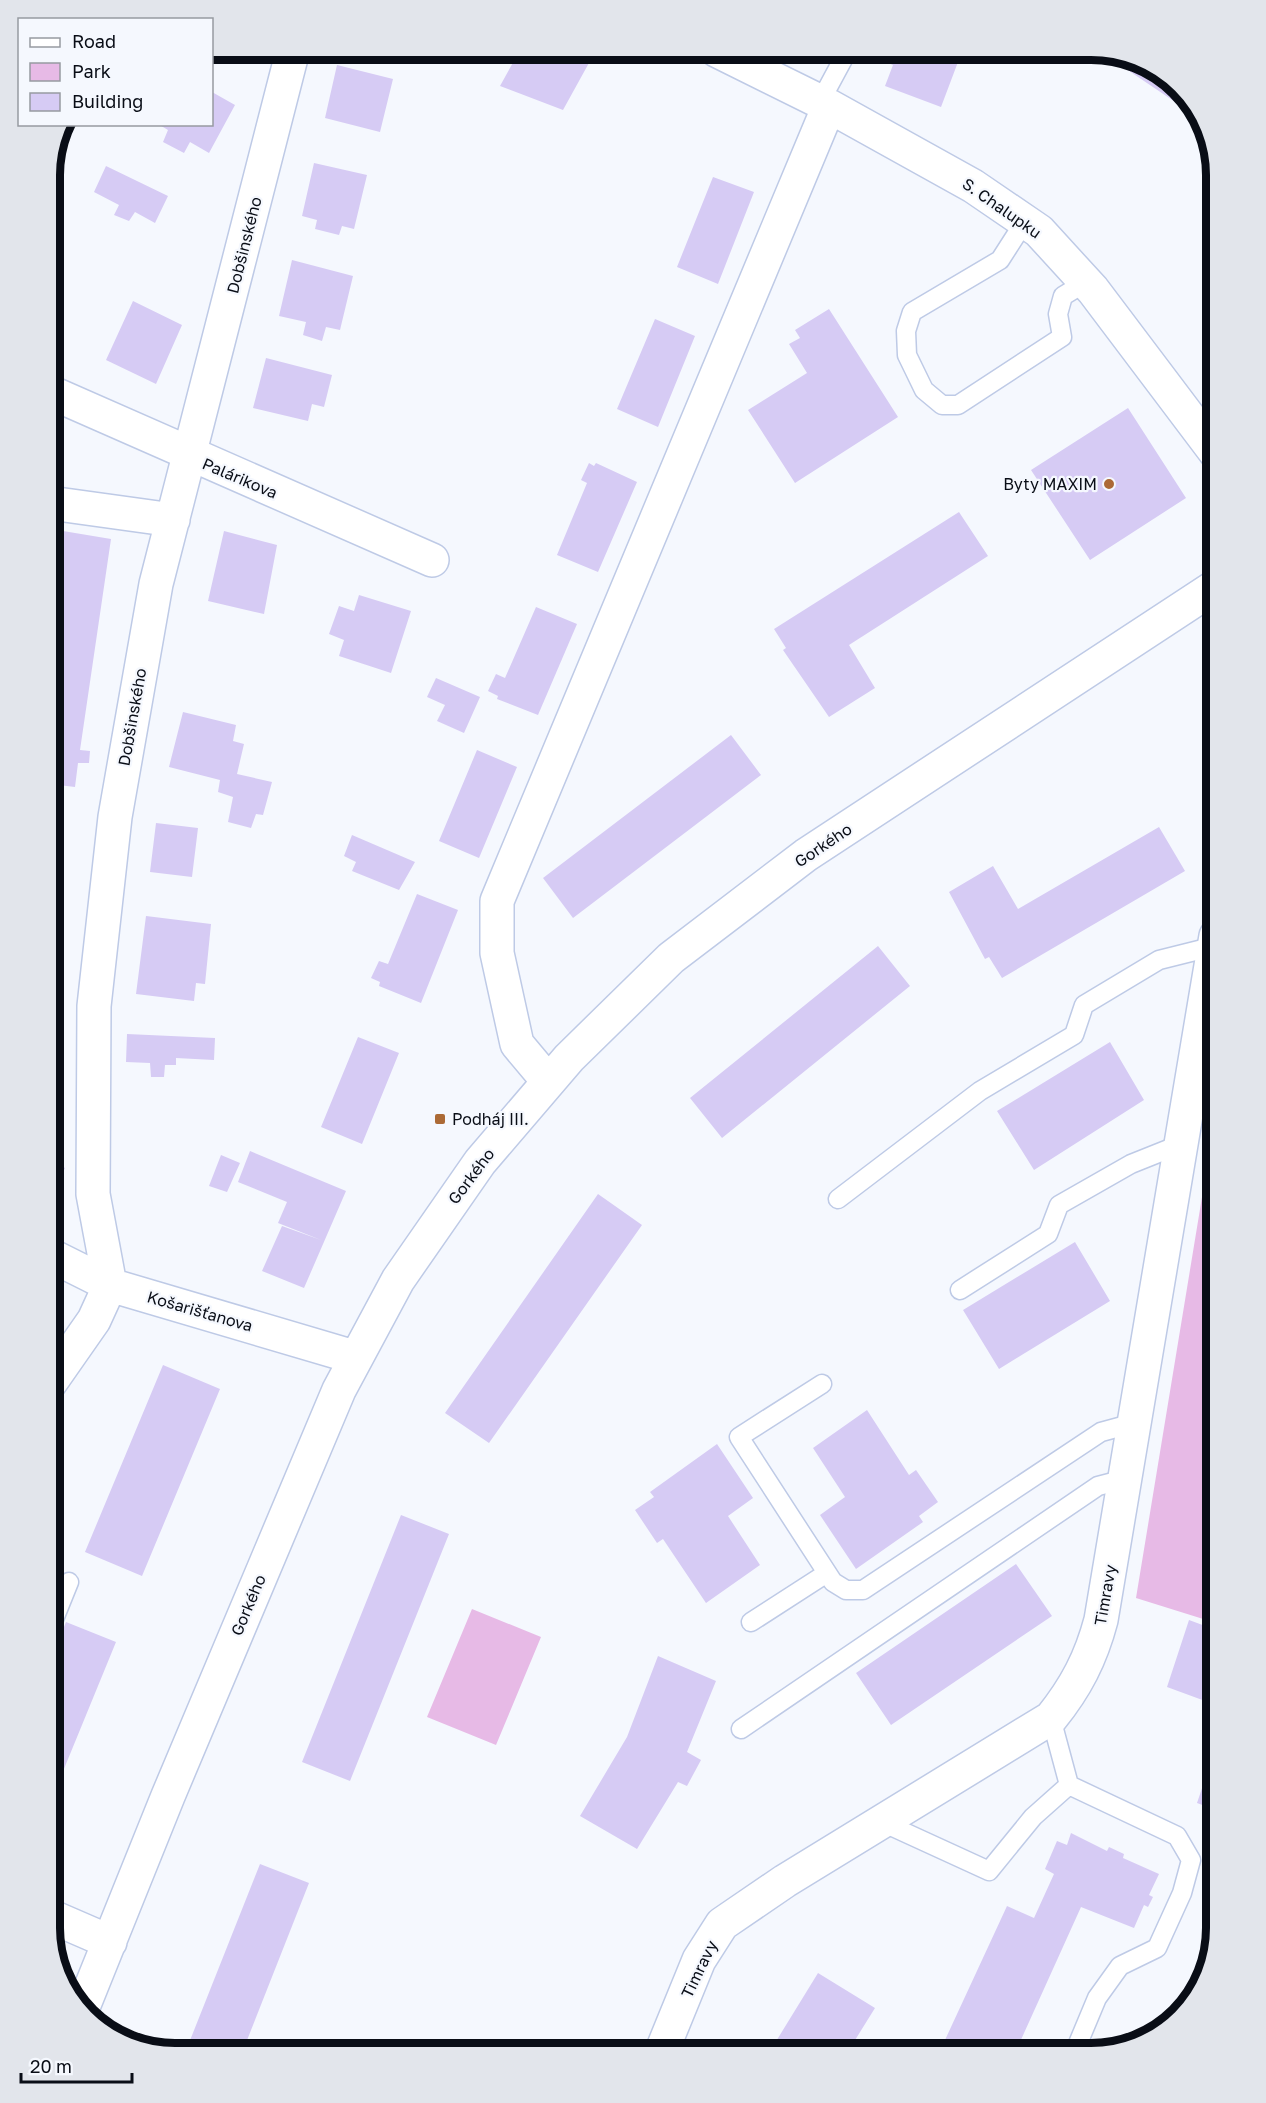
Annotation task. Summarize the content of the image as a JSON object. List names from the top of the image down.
{
  "streets": {
    "street": [
      "S. Chalupku",
      "Dobšinského",
      "Palárikova",
      "Gorkého",
      "Košarišťanova",
      "Timravy"
    ]
  },
  "crossings": [
    ["Dobšinského", "Palárikova"],
    ["Dobšinského", "Košarišťanova"],
    ["Gorkého", "Košarišťanova"]
  ],
  "places": {
    "other": ["Byty MAXIM"],
    "transit": ["Podháj III."]
  },
  "legend": ["Road", "Park", "Building"],
  "scale_bar": "20 m"
}
